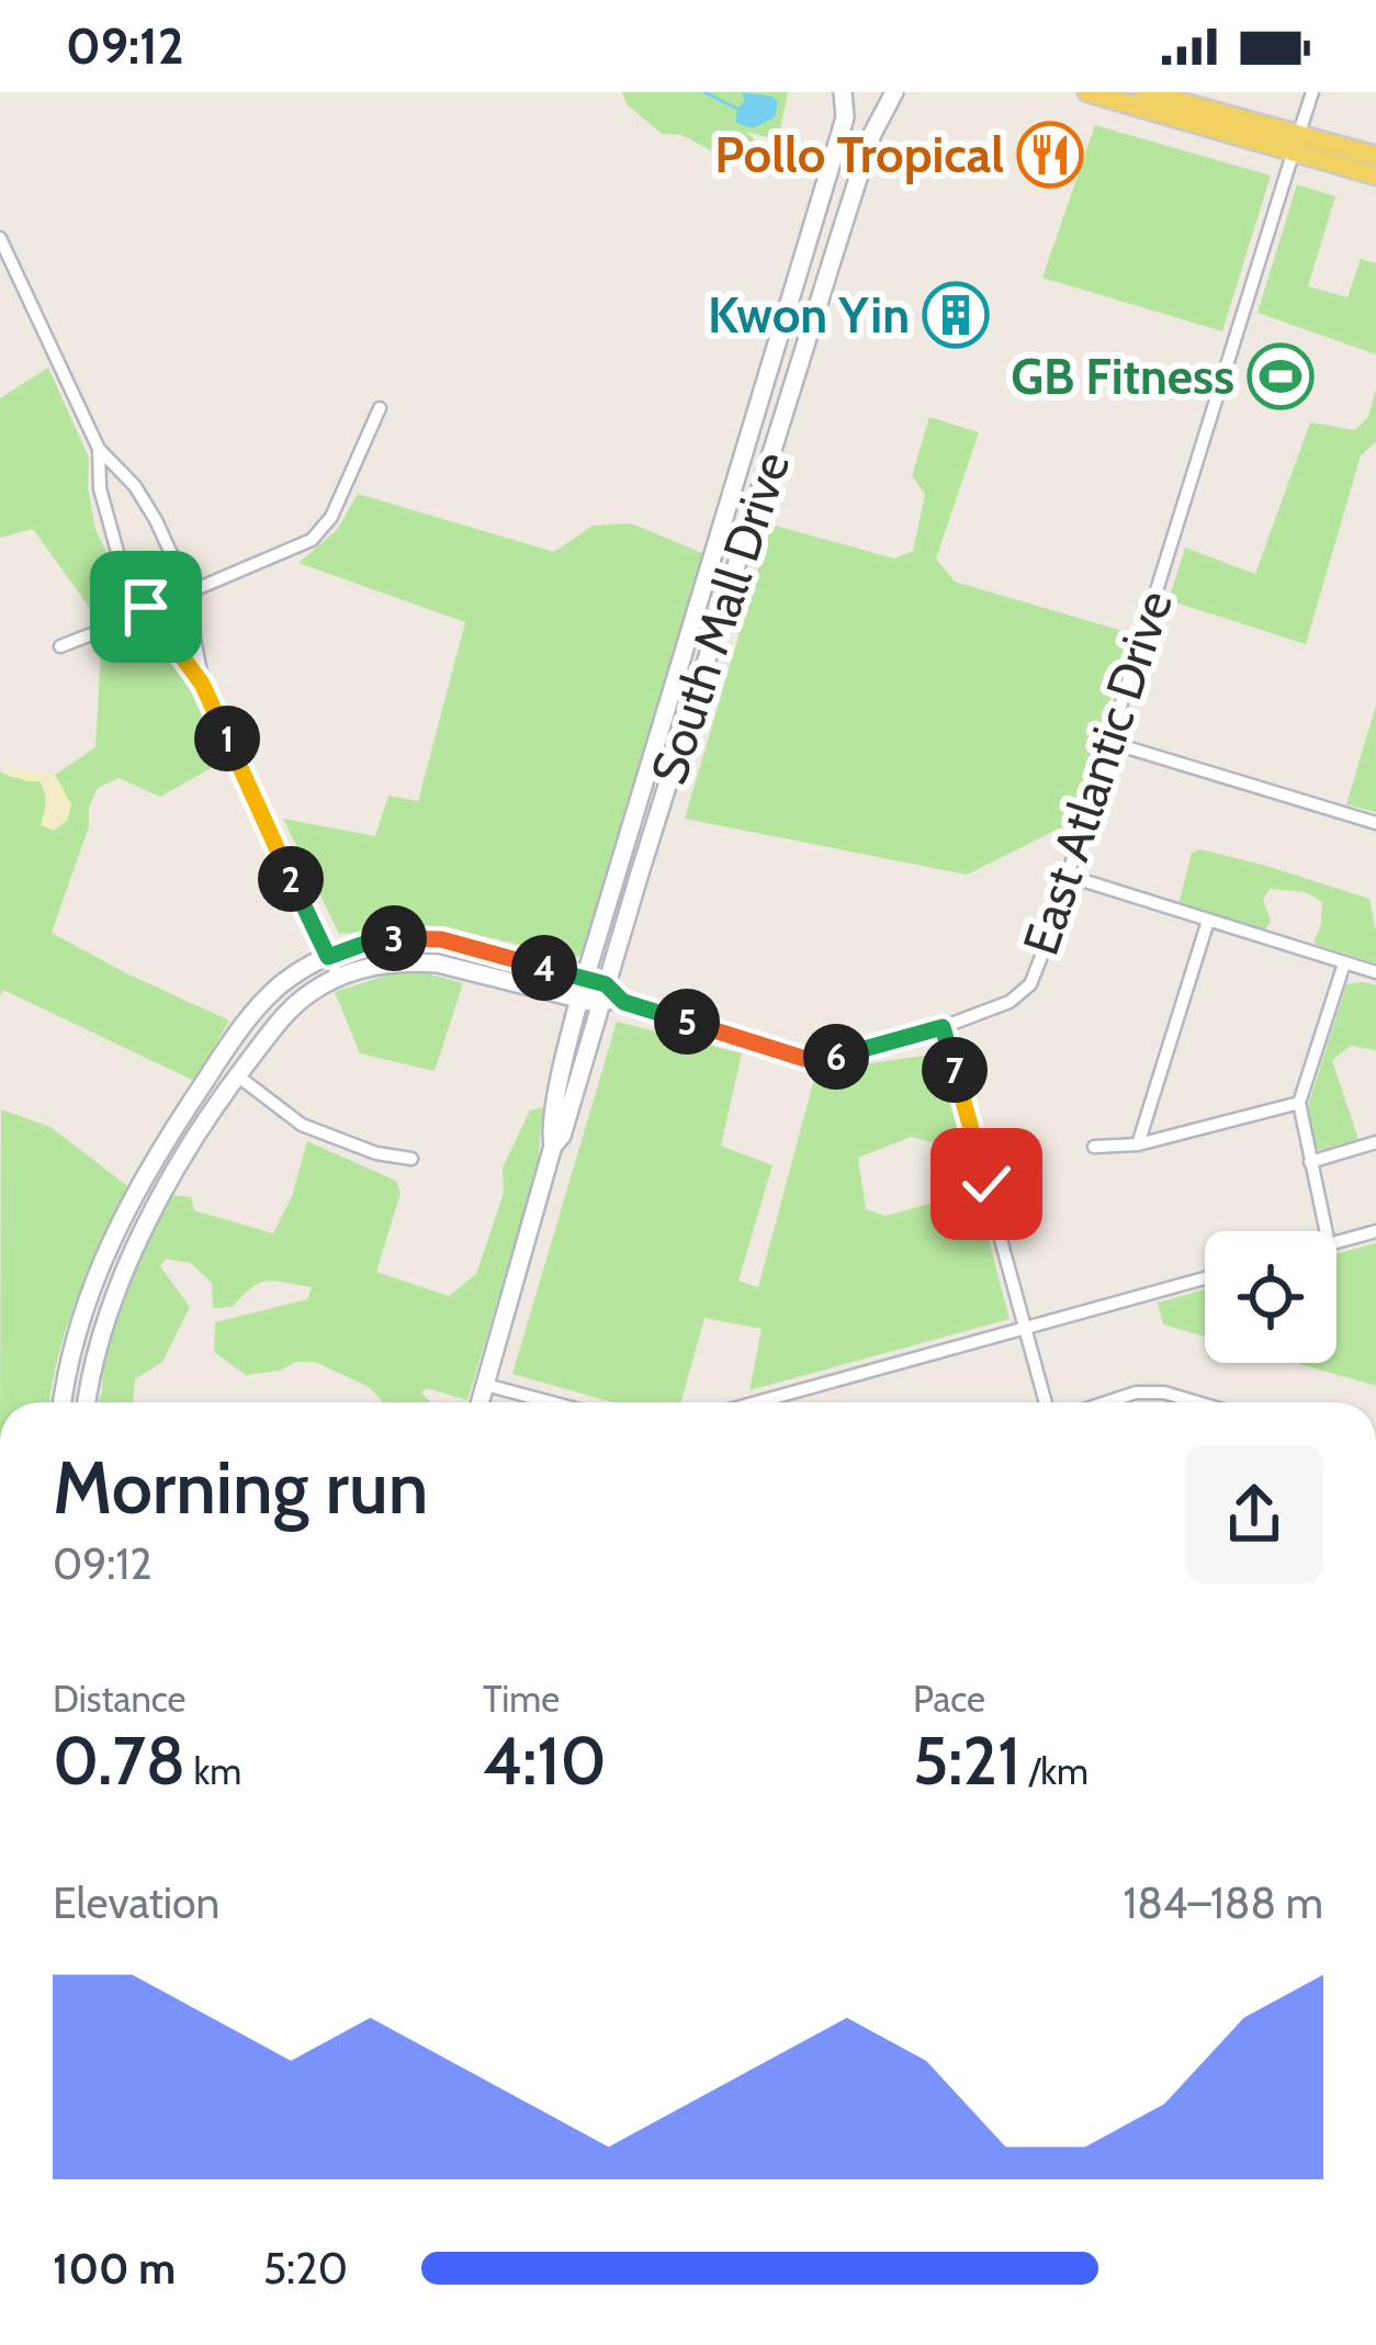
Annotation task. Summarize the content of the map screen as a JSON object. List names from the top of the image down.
{
  "streets": {
    "street": ["South Mall Drive", "East Atlantic Drive"]
  },
  "crossings": [
    ["South Mall Drive", "East Atlantic Drive"]
  ],
  "places": {
    "restaurant": ["Pollo Tropical"],
    "building": ["Kwon Yin"],
    "sports": ["GB Fitness"]
  },
  "page": {
    "status": "09:12",
    "pins": [
      "1",
      "2",
      "3",
      "4",
      "5",
      "6",
      "7"
    ],
    "heading": ["Morning run", "09:12"],
    "stats": [
      ["Distance", "0.78 km"],
      ["Time", "4:10"],
      ["Pace", "5:21 /km"]
    ],
    "chart": ["Elevation", "184–188 m"],
    "list": [
      {
        "name": "100 m",
        "note": "5:20"
      }
    ]
  }
}
